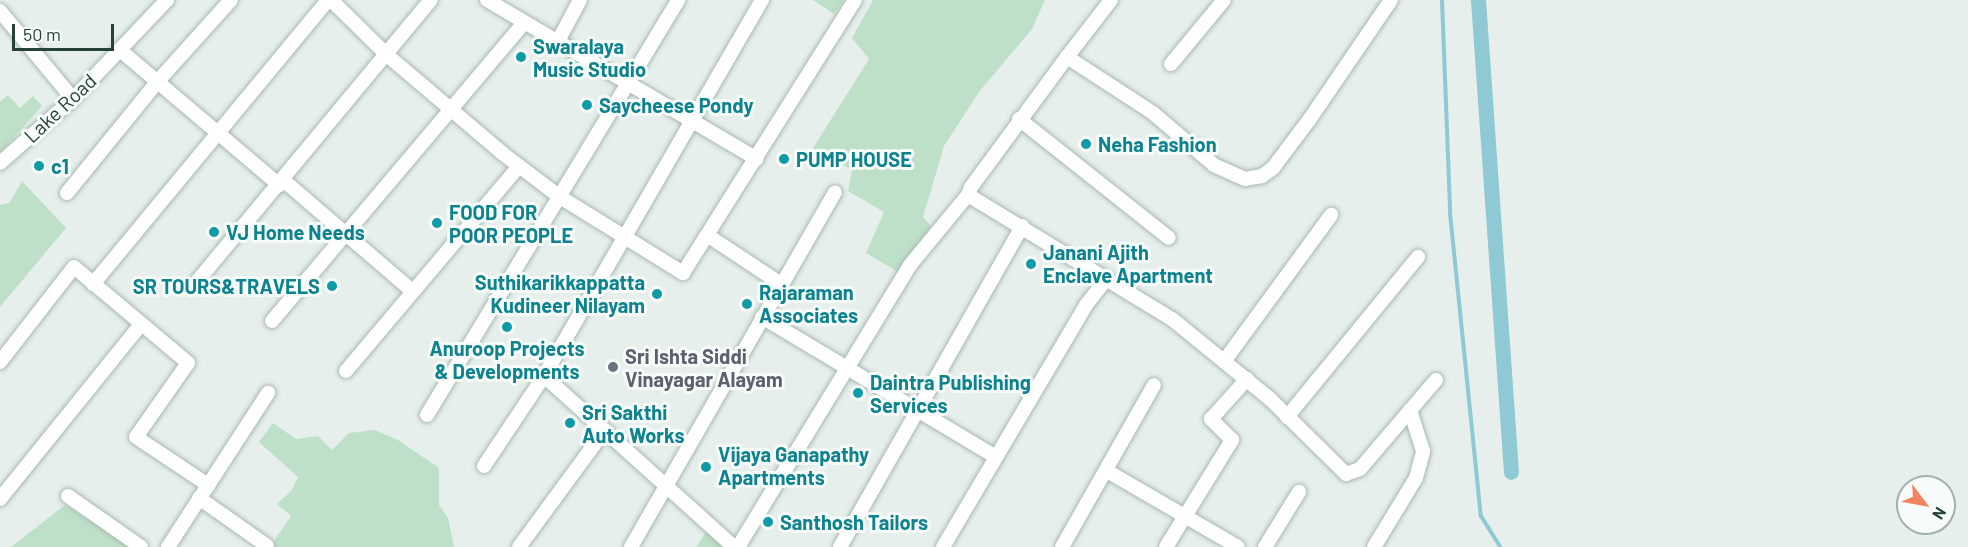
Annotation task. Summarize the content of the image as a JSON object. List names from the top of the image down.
{
  "streets": {
    "street": ["Lake Road"]
  },
  "places": [
    "Swaralaya Music Studio",
    "Saycheese Pondy",
    "Neha Fashion",
    "PUMP HOUSE",
    "c1",
    "FOOD FOR POOR PEOPLE",
    "VJ Home Needs",
    "Janani Ajith Enclave Apartment",
    "SR TOURS&TRAVELS",
    "Suthikarikkappatta Kudineer Nilayam",
    "Rajaraman Associates",
    "Anuroop Projects & Developments",
    "Sri Ishta Siddi Vinayagar Alayam",
    "Daintra Publishing Services",
    "Sri Sakthi Auto Works",
    "Vijaya Ganapathy Apartments",
    "Santhosh Tailors"
  ],
  "scale_bar": "50 m",
  "north": "bottom right"
}
